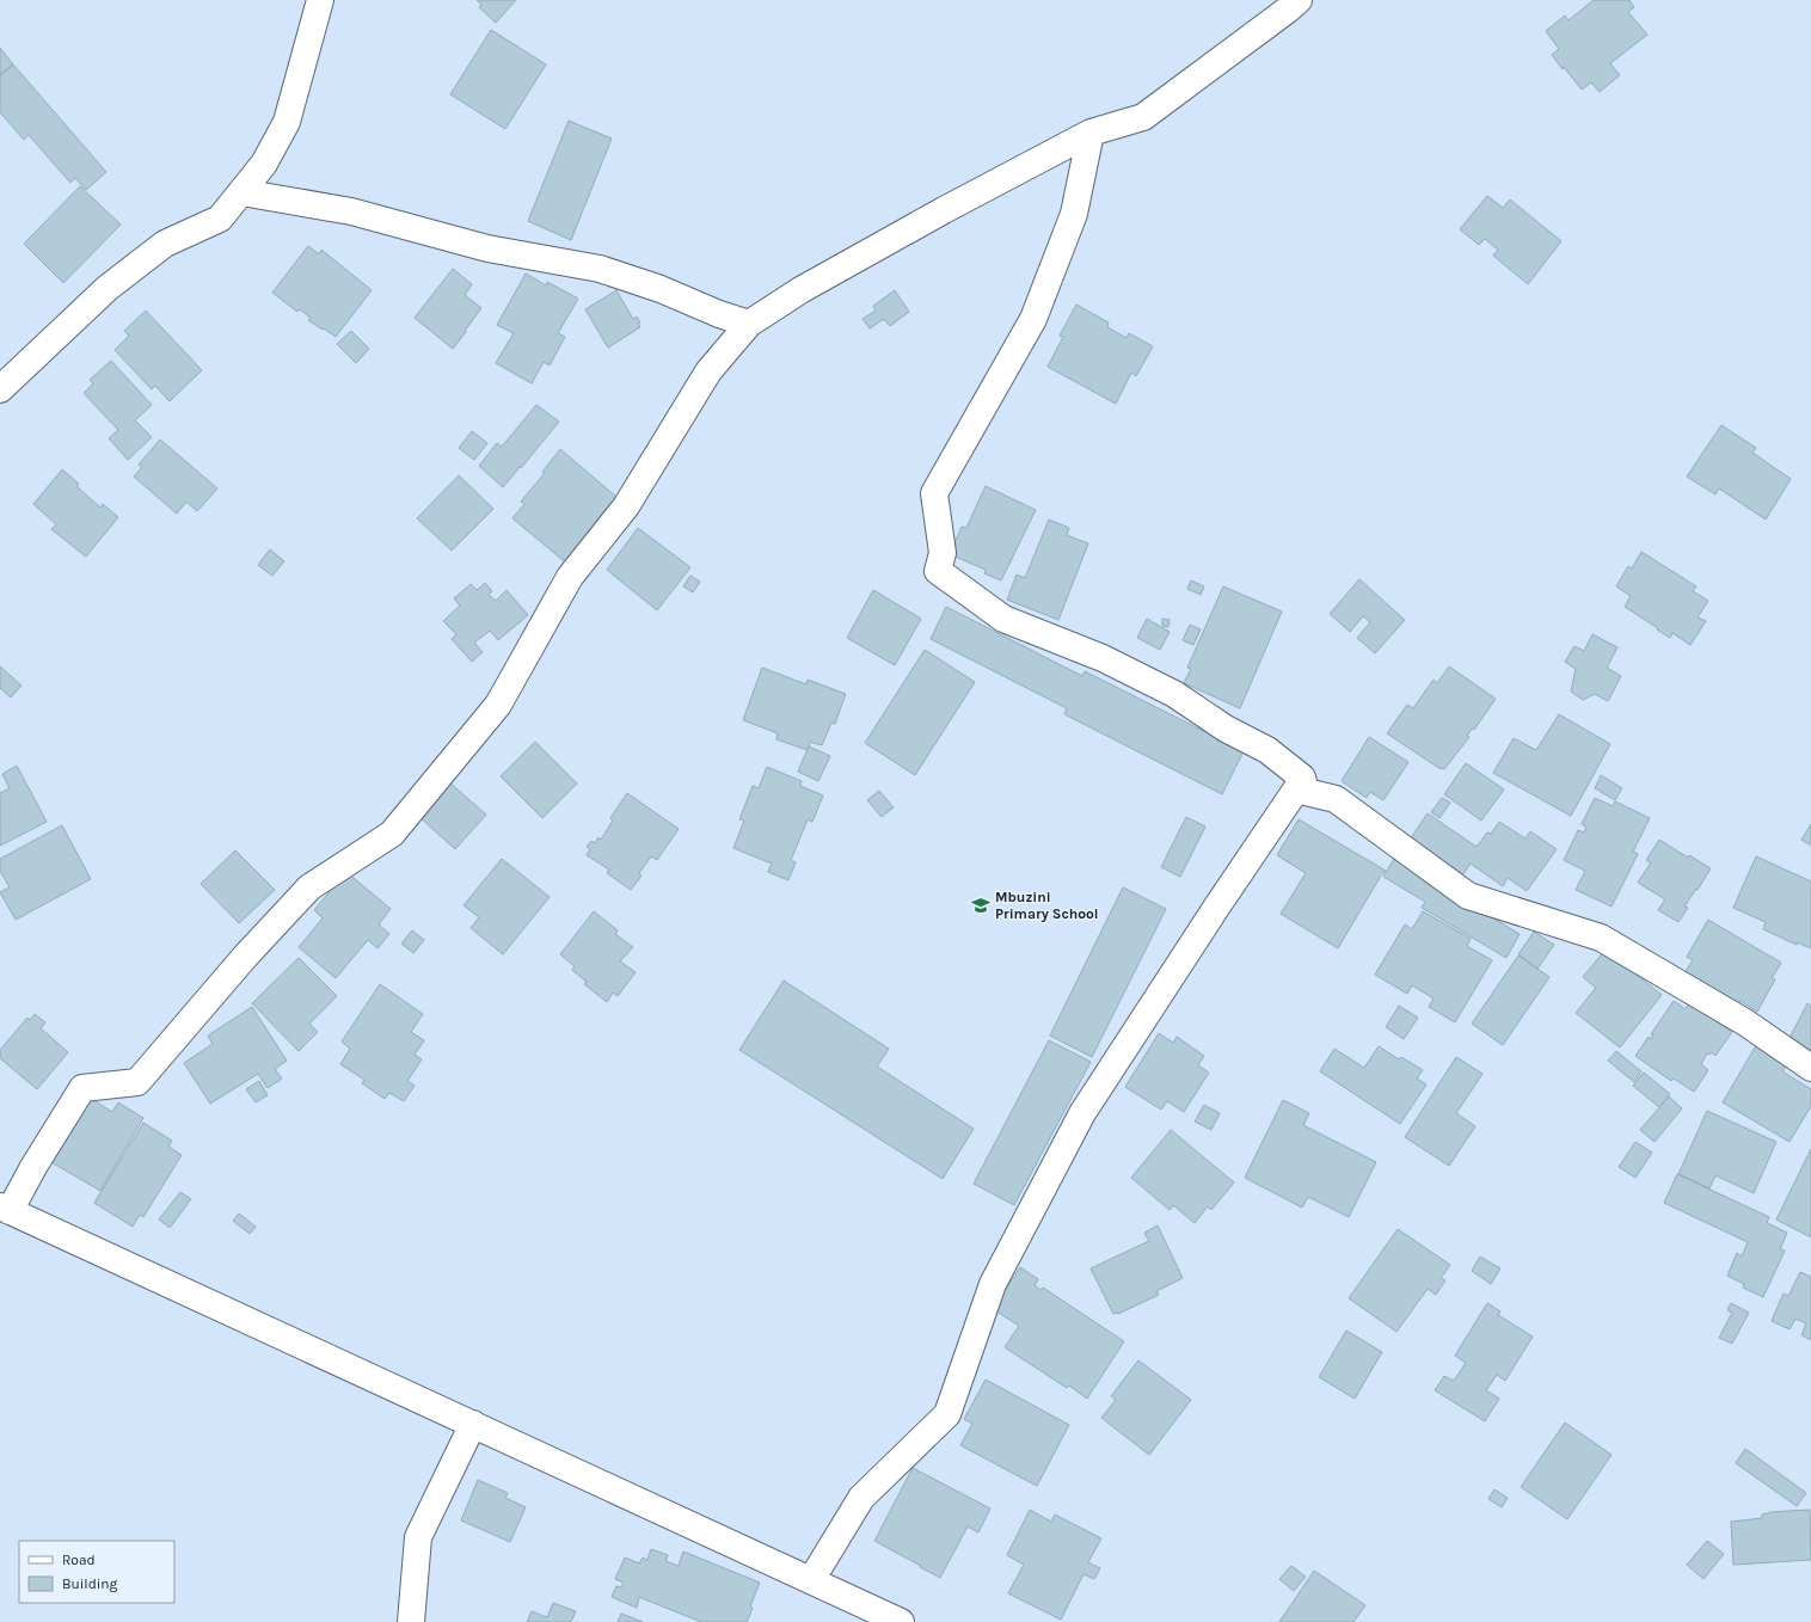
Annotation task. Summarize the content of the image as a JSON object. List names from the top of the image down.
{
  "places": {
    "school or university": ["Mbuzini Primary School"]
  },
  "legend": ["Road", "Building"]
}
